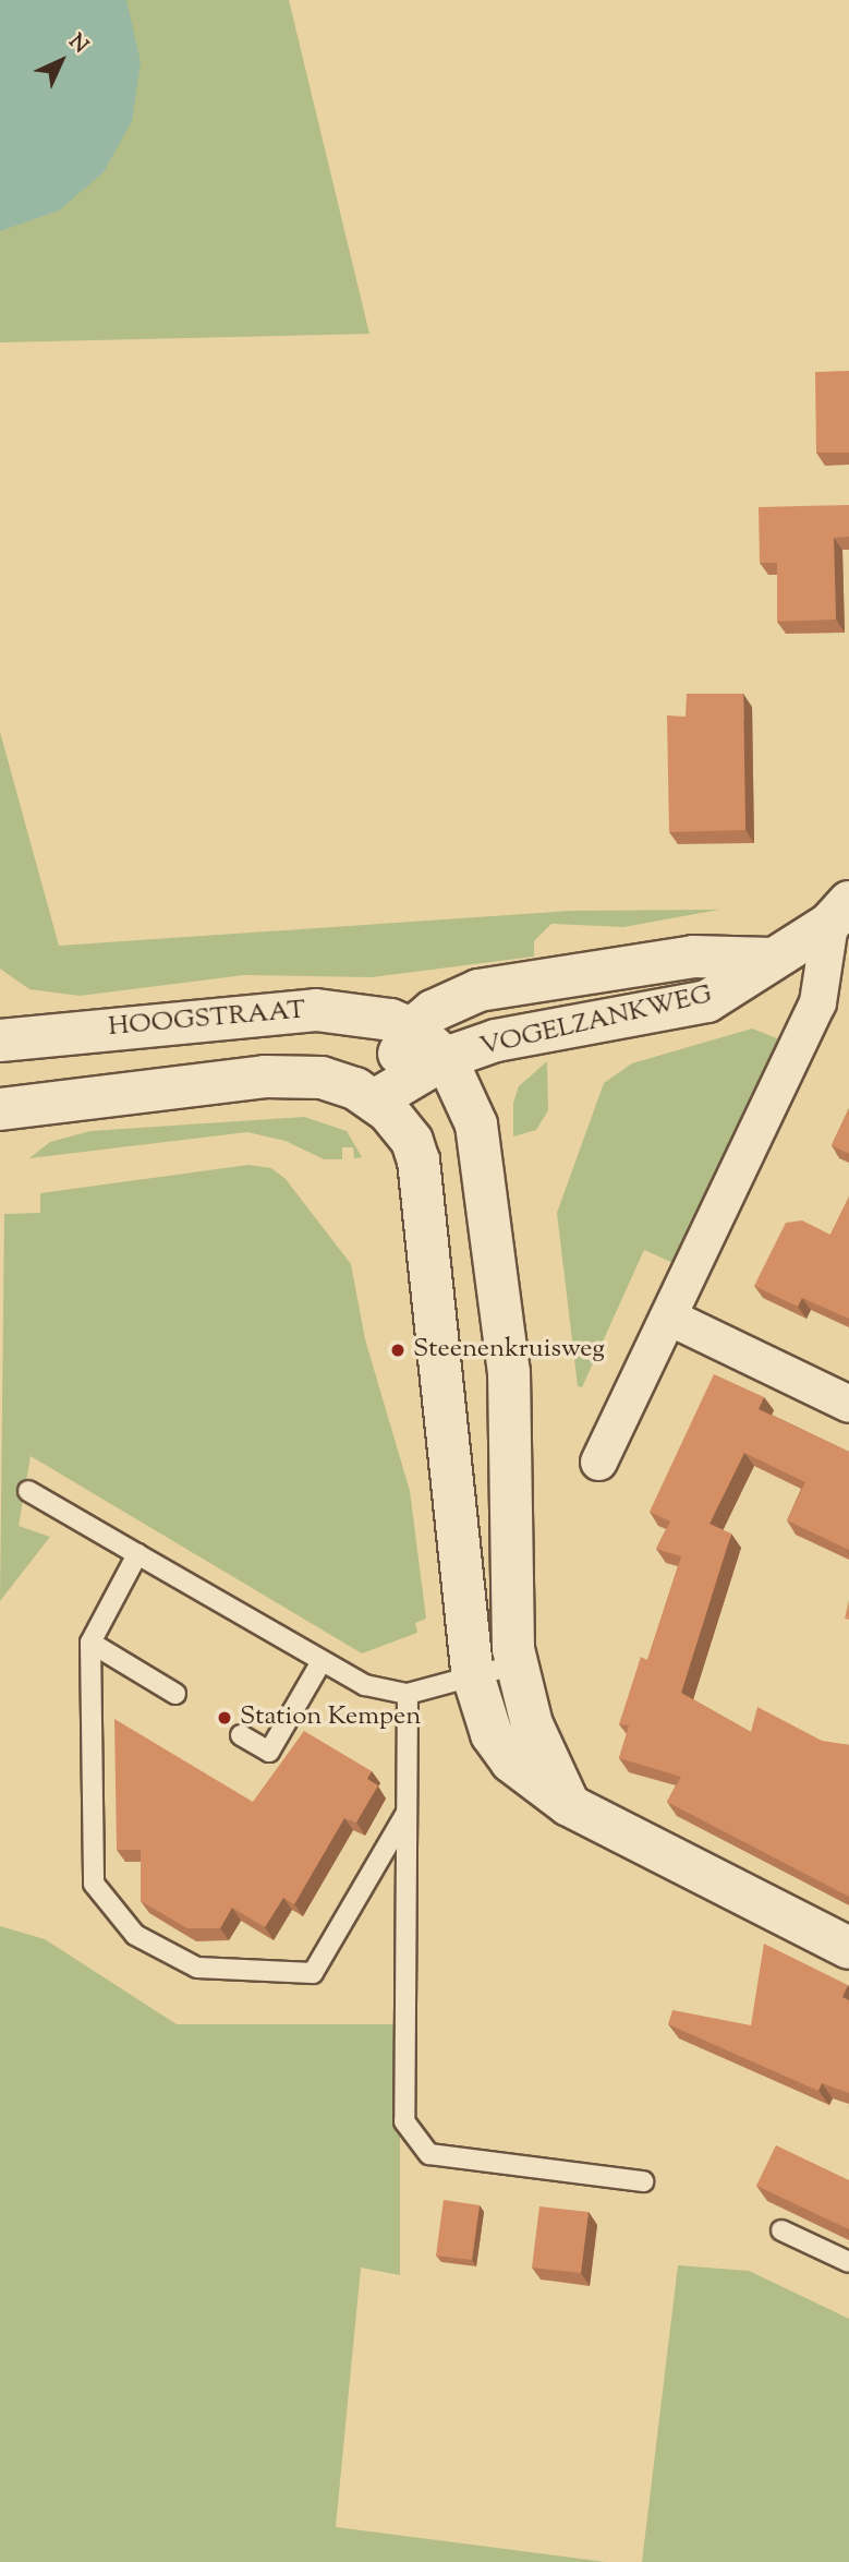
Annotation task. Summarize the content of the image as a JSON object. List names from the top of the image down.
{
  "streets": {
    "main road": ["HOOGSTRAAT", "VOGELZANKWEG"]
  },
  "crossings": [
    ["HOOGSTRAAT", "VOGELZANKWEG"]
  ],
  "places": ["Steenenkruisweg", "Station Kempen"],
  "north": "top right"
}
